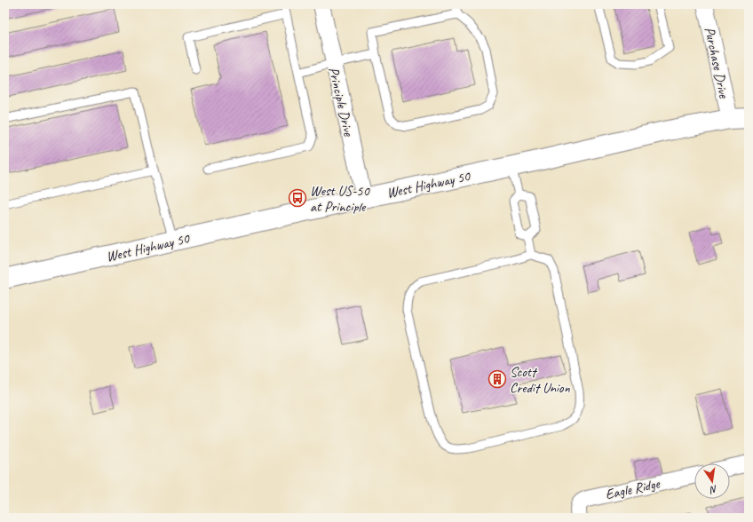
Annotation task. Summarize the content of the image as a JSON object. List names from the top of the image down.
{
  "streets": {
    "main road": ["West Highway 50"],
    "street": ["Purchase Drive", "Principle Drive", "Eagle Ridge"]
  },
  "crossings": [
    ["Purchase Drive", "West Highway 50"],
    ["Principle Drive", "West Highway 50"]
  ],
  "places": {
    "bus stop": ["West US-50 at Principle"],
    "building": ["Scott Credit Union"]
  },
  "north": "bottom"
}
